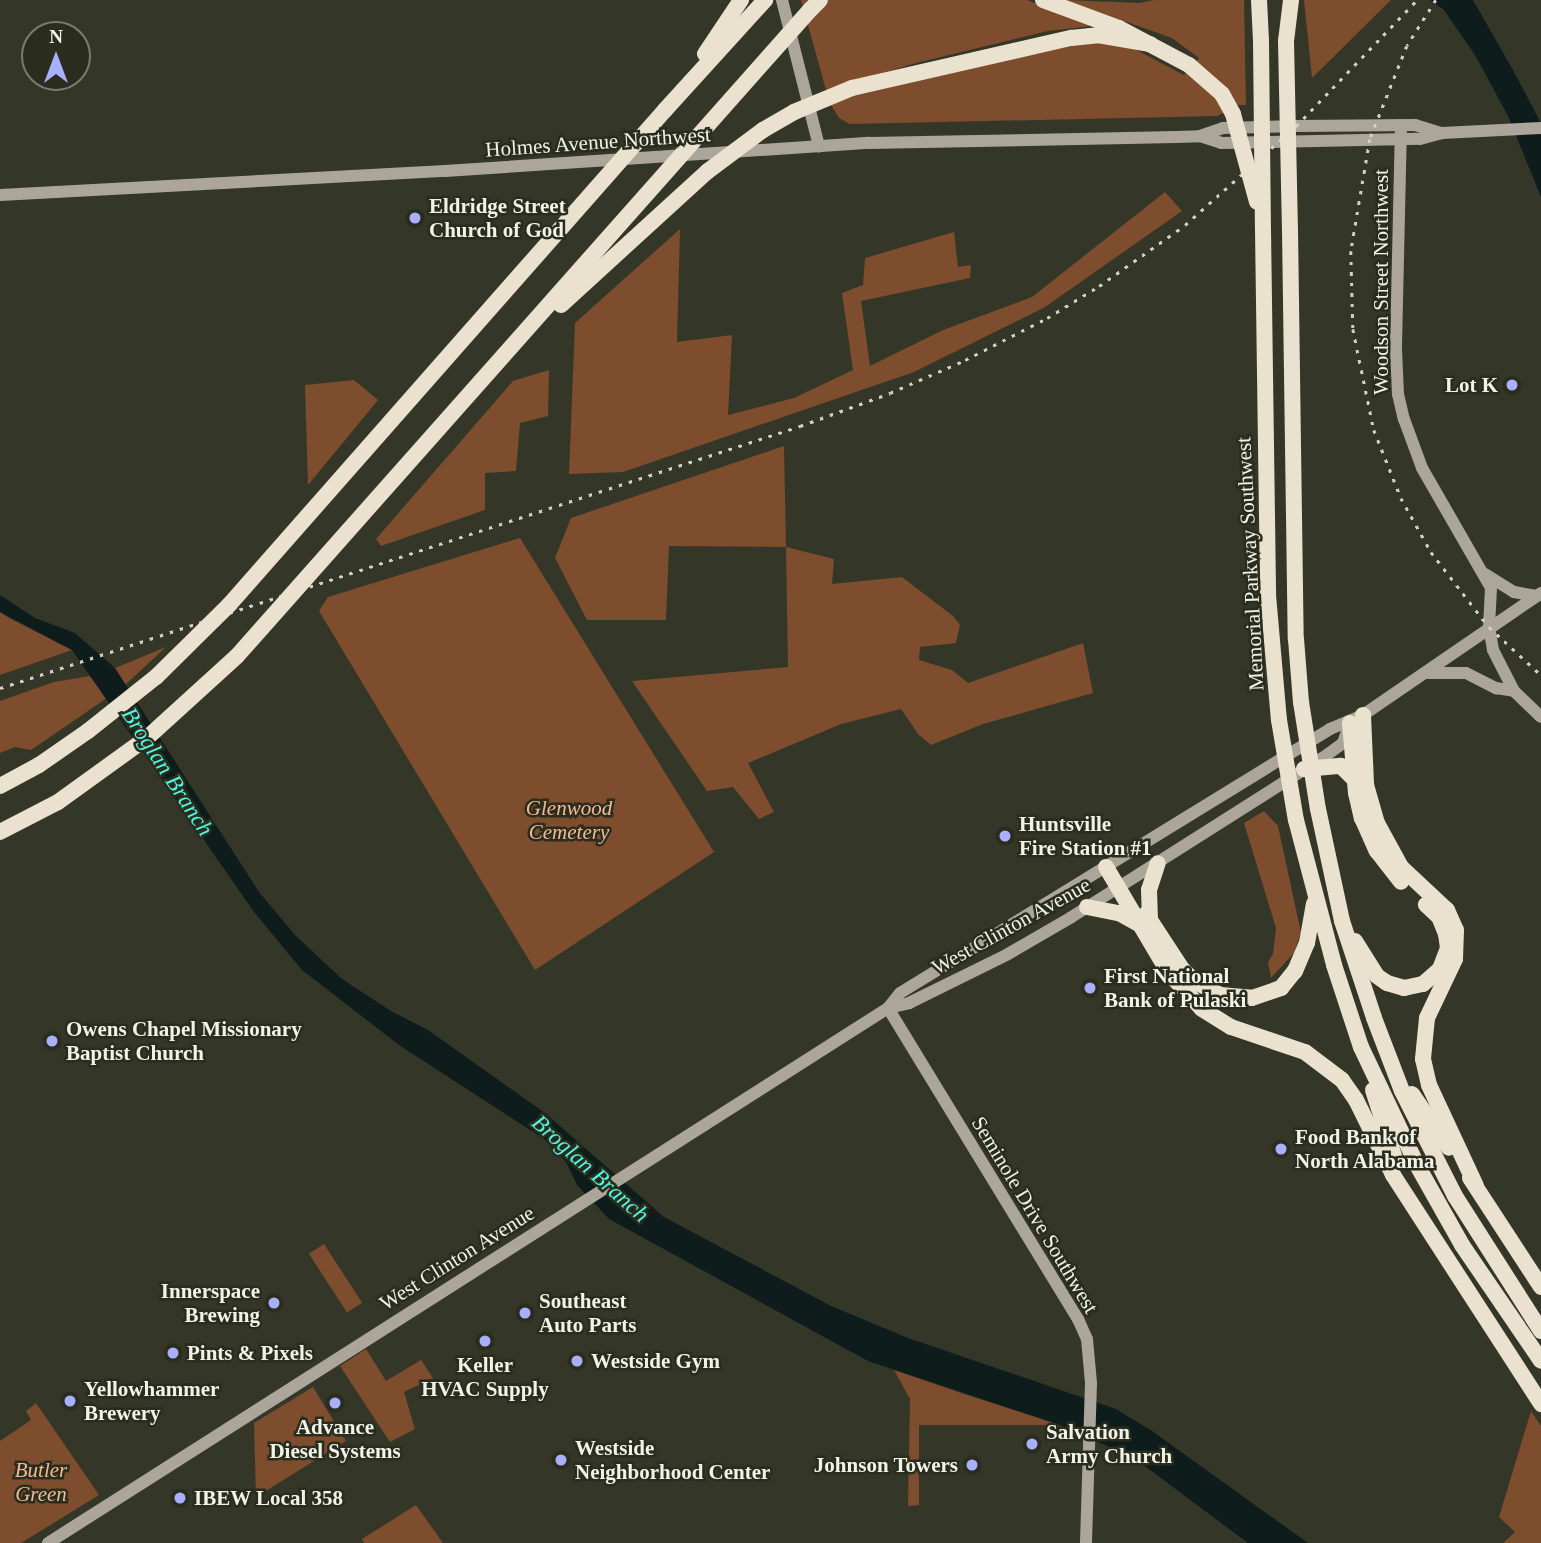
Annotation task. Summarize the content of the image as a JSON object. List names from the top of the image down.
{
  "streets": {
    "highway": ["Memorial Parkway Southwest"],
    "street": [
      "Holmes Avenue Northwest",
      "Woodson Street Northwest",
      "West Clinton Avenue",
      "Seminole Drive Southwest"
    ]
  },
  "crossings": [
    ["Holmes Avenue Northwest", "Woodson Street Northwest"],
    ["Woodson Street Northwest", "West Clinton Avenue"],
    ["West Clinton Avenue", "Seminole Drive Southwest"]
  ],
  "water": ["Broglan Branch"],
  "parks": ["Glenwood Cemetery", "Butler Green"],
  "places": [
    "Eldridge Street Church of God",
    "Lot K",
    "Huntsville Fire Station #1",
    "First National Bank of Pulaski",
    "Owens Chapel Missionary Baptist Church",
    "Food Bank of North Alabama",
    "Innerspace Brewing",
    "Southeast Auto Parts",
    "Keller HVAC Supply",
    "Pints & Pixels",
    "Westside Gym",
    "Yellowhammer Brewery",
    "Advance Diesel Systems",
    "Salvation Army Church",
    "Westside Neighborhood Center",
    "Johnson Towers",
    "IBEW Local 358"
  ],
  "north": "top"
}
